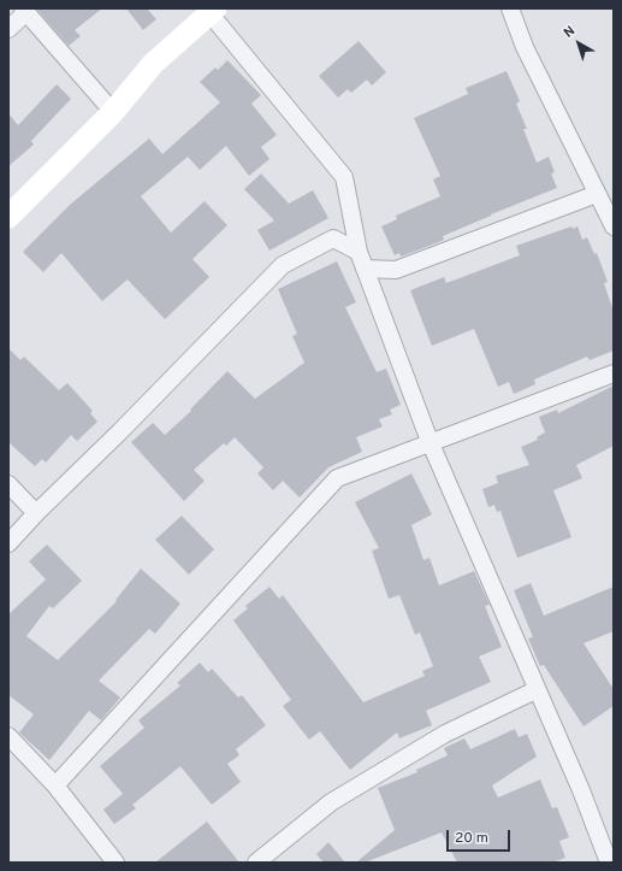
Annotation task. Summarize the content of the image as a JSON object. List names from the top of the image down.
{
  "scale_bar": "20 m",
  "north": "top left"
}
